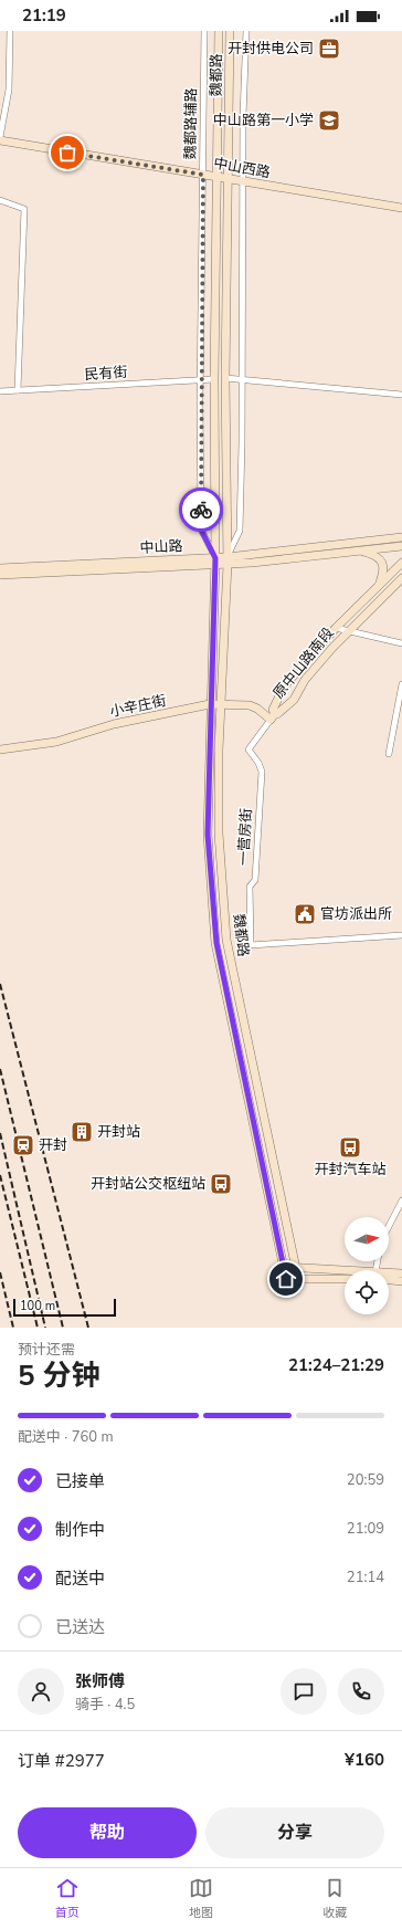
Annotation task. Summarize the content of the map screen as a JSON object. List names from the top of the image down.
{
  "streets": {
    "main road": [
      "魏都路",
      "中山西路",
      "中山路",
      "原中山路南段",
      "小辛庄街"
    ],
    "street": ["魏都路辅路", "民有街", "一营房街"]
  },
  "crossings": [
    ["魏都路", "魏都路辅路"],
    ["魏都路", "中山西路"],
    ["魏都路", "民有街"],
    ["魏都路", "中山路"],
    ["魏都路", "小辛庄街"],
    ["魏都路辅路", "中山西路"],
    ["魏都路辅路", "民有街"],
    ["魏都路辅路", "中山路"],
    ["原中山路南段", "小辛庄街"],
    ["原中山路南段", "一营房街"],
    ["小辛庄街", "一营房街"]
  ],
  "places": {
    "office": ["开封供电公司"],
    "school or university": ["中山路第一小学"],
    "public building": ["官坊派出所"],
    "building": ["开封站"],
    "station": ["开封"],
    "bus stop": ["开封汽车站", "开封站公交枢纽站"]
  },
  "scale_bar": "100 m",
  "north": "right",
  "page": {
    "status": "21:19",
    "scale": "100 m",
    "heading": ["5 分钟", "预计还需", "21:24–21:29"],
    "panel": [
      "张师傅",
      "骑手 · 4.5",
      "订单 #2977",
      "¥160"
    ],
    "bar": "配送中 · 760 m",
    "list": [
      ["已接单", "20:59"],
      ["制作中", "21:09"],
      ["配送中", "21:14"],
      "已送达"
    ],
    "buttons": ["帮助", "分享"],
    "tabs": ["首页", "地图", "收藏"]
  }
}
